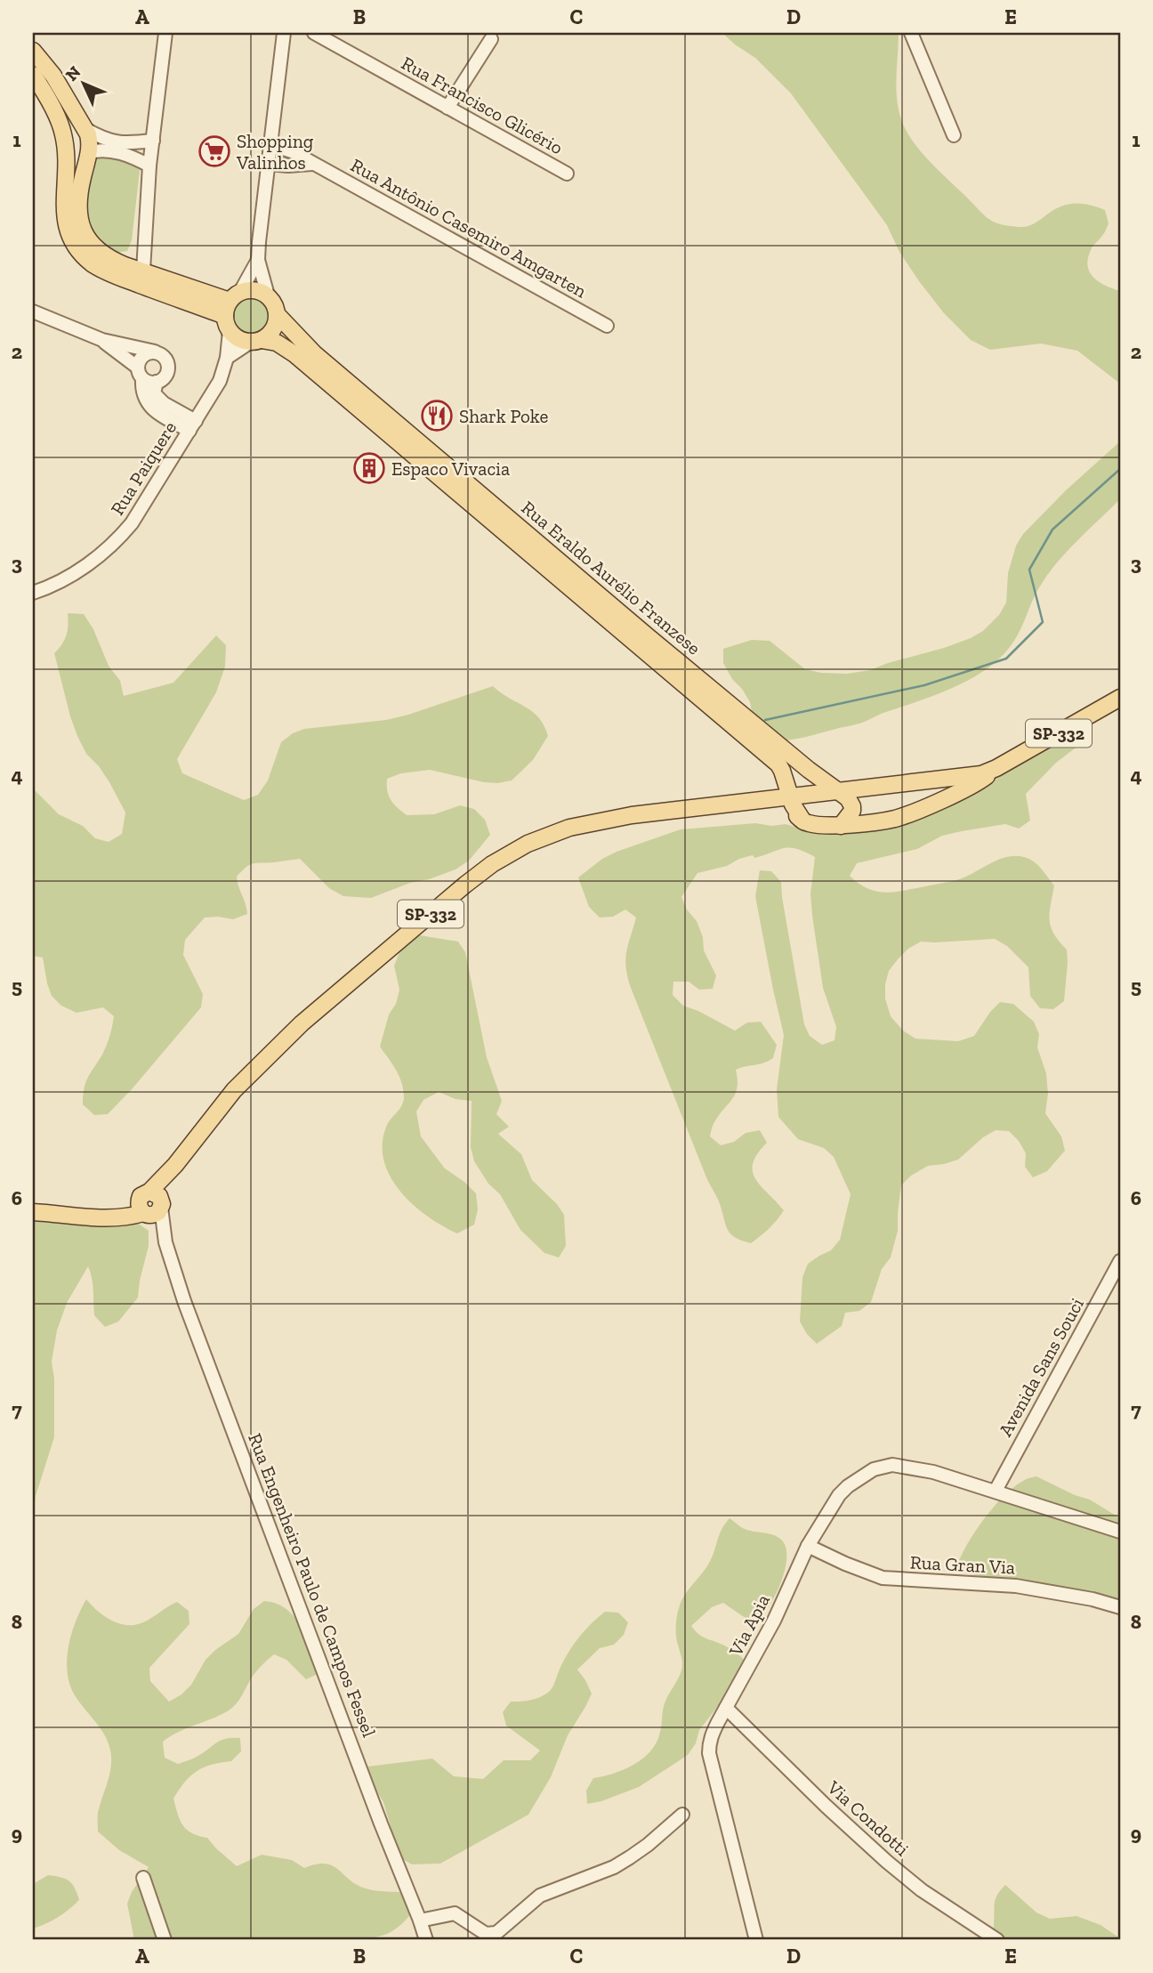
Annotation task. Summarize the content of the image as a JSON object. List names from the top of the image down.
{
  "streets": {
    "main road": ["Rua Eraldo Aurélio Franzese", "SP-332"],
    "street": [
      "Rua Francisco Glicério",
      "Rua Antônio Casemiro Amgarten",
      "Rua Paiquere",
      "Avenida Sans Souci",
      "Rua Gran Via",
      "Rua Engenheiro Paulo de Campos Fessel",
      "Via Apia",
      "Via Condotti"
    ]
  },
  "crossings": [
    ["Rua Paiquere", "Rua Eraldo Aurélio Franzese"],
    ["Rua Eraldo Aurélio Franzese", "SP-332"],
    ["SP-332", "Rua Engenheiro Paulo de Campos Fessel"],
    ["Avenida Sans Souci", "Via Apia"],
    ["Rua Gran Via", "Via Apia"],
    ["Via Apia", "Via Condotti"]
  ],
  "places": {
    "supermarket": ["Shopping Valinhos"],
    "restaurant": ["Shark Poke"],
    "building": ["Espaco Vivacia"]
  },
  "north": "top left",
  "grid": {
    "columns": [
      "A",
      "B",
      "C",
      "D",
      "E"
    ],
    "rows": [
      "1",
      "2",
      "3",
      "4",
      "5",
      "6",
      "7",
      "8",
      "9"
    ]
  }
}
